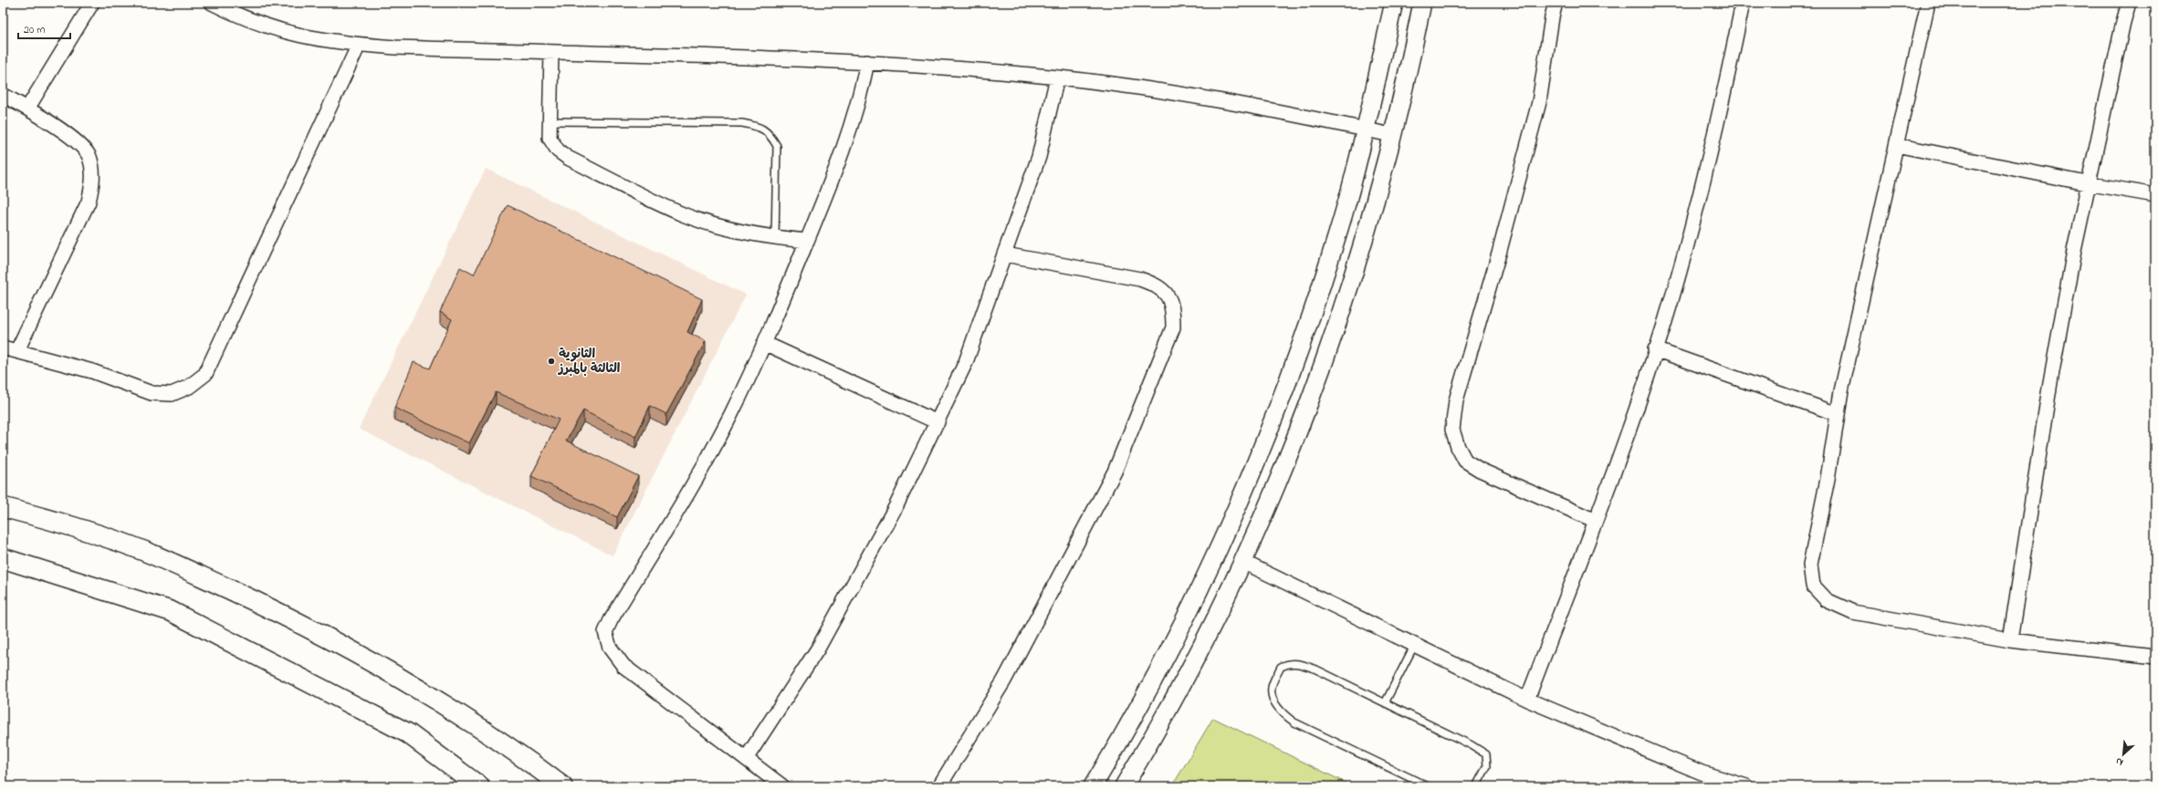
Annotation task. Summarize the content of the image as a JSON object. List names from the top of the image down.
{
  "places": ["الثانوية الثالثة بالمبرز"],
  "scale_bar": "20 m",
  "north": "bottom left"
}
